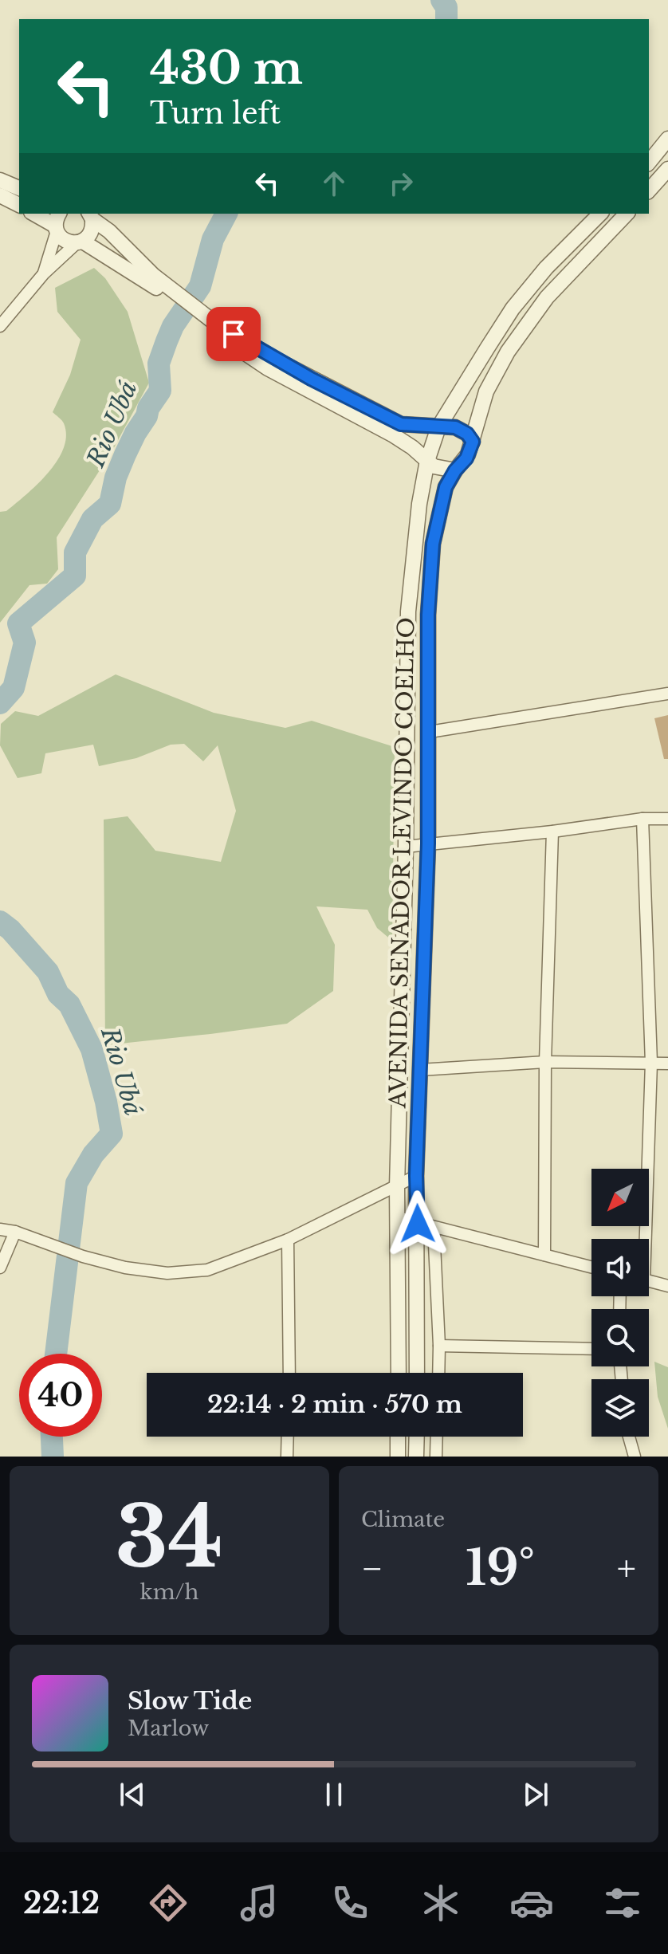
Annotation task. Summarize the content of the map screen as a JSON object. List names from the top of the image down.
{
  "streets": {
    "street": ["AVENIDA SENADOR LEVINDO COELHO"]
  },
  "water": ["Rio Ubá"],
  "north": "bottom left",
  "page": {
    "turn": ["430 m", "Turn left"],
    "limit": "40",
    "trip": "22:14 · 2 min · 570 m",
    "tile": [
      ["34", "km/h"],
      "Climate"
    ],
    "heat": ["−", "19°", "+"],
    "song": ["Slow Tide", "Marlow"],
    "tabs": "22:12"
  }
}
